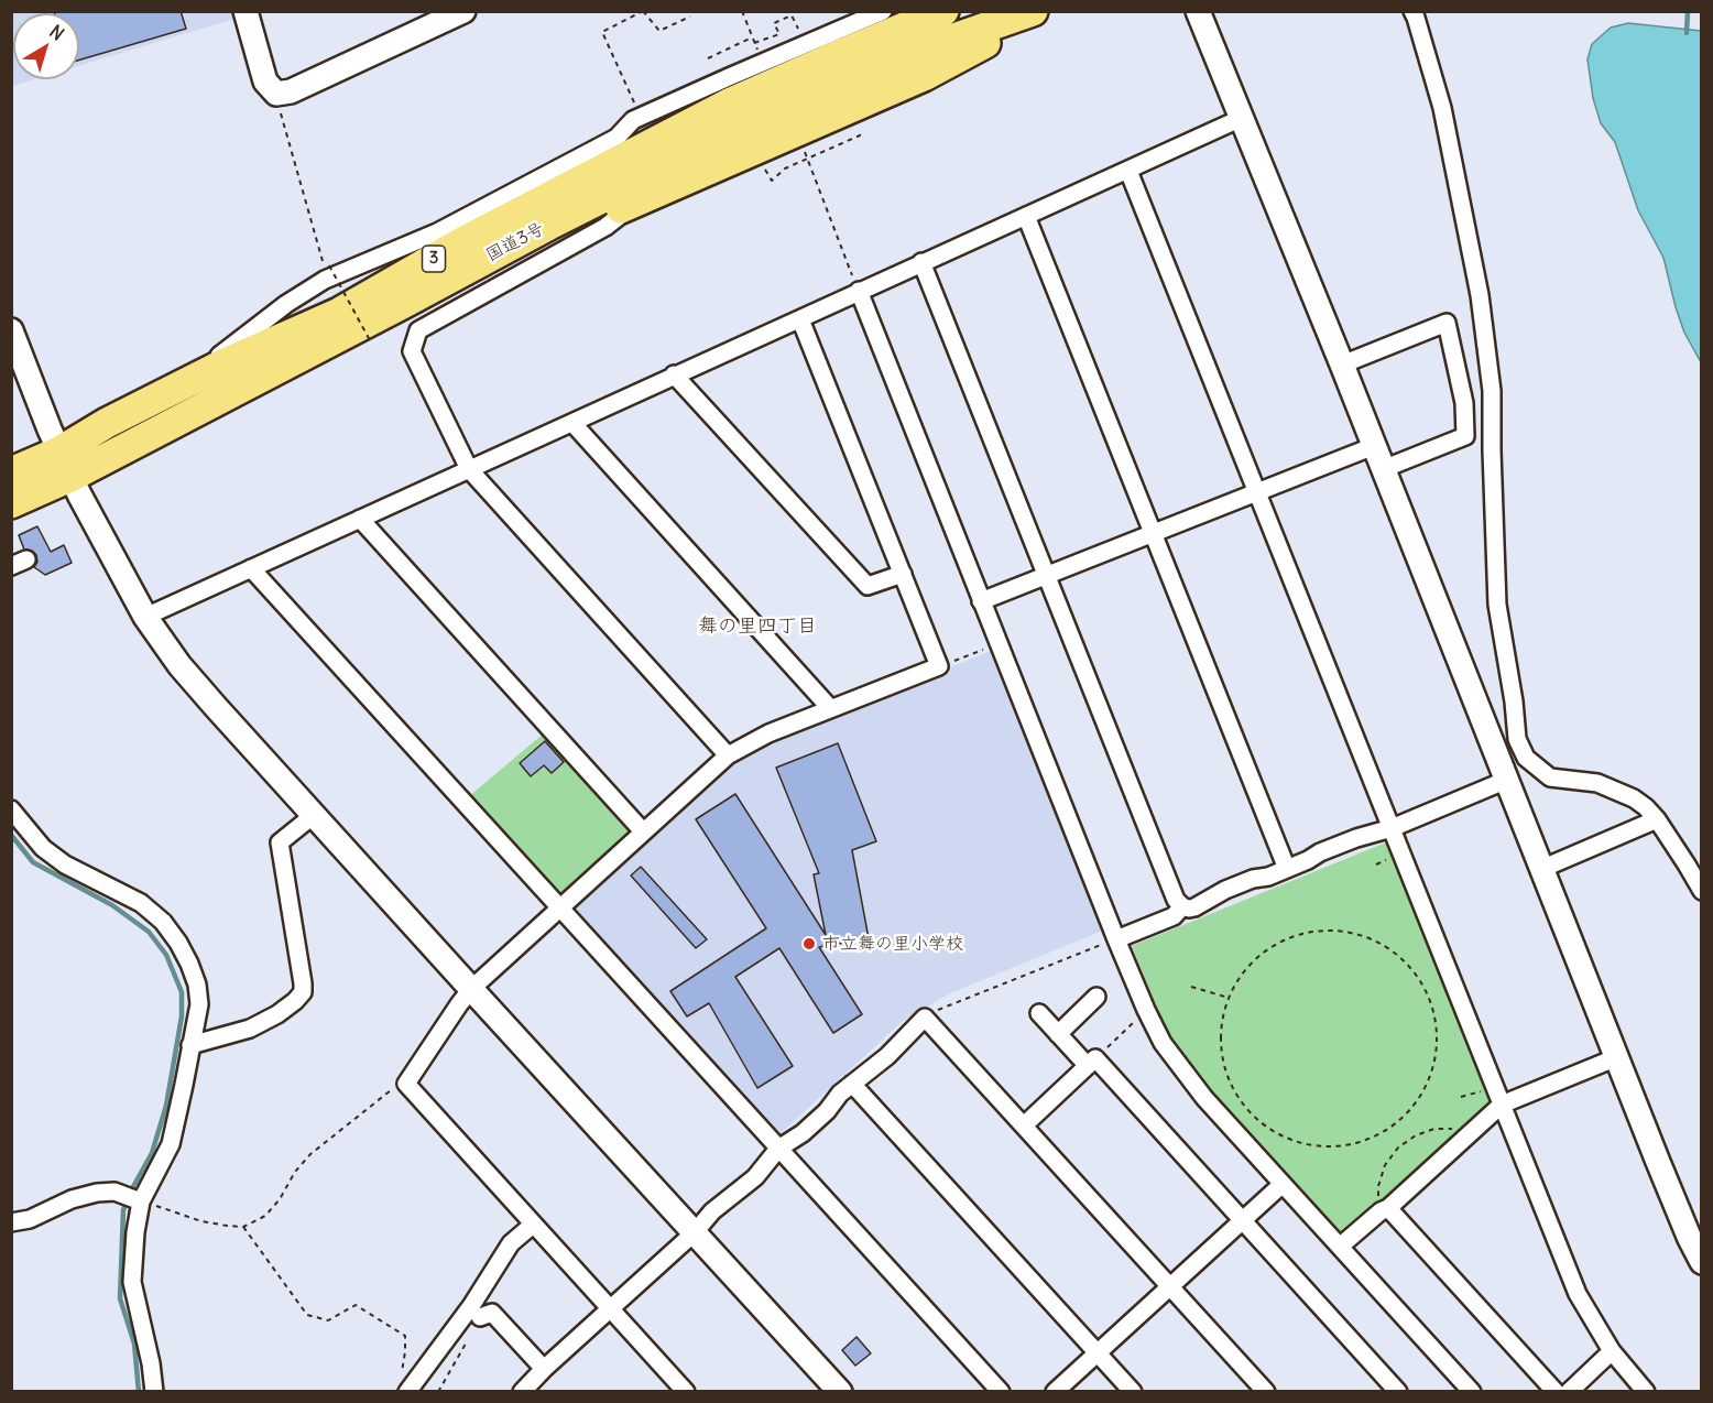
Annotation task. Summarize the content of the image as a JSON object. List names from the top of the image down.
{
  "streets": {
    "highway": ["国道3号", "3"]
  },
  "districts": ["舞の里四丁目"],
  "places": ["市立舞の里小学校"],
  "north": "top right"
}
